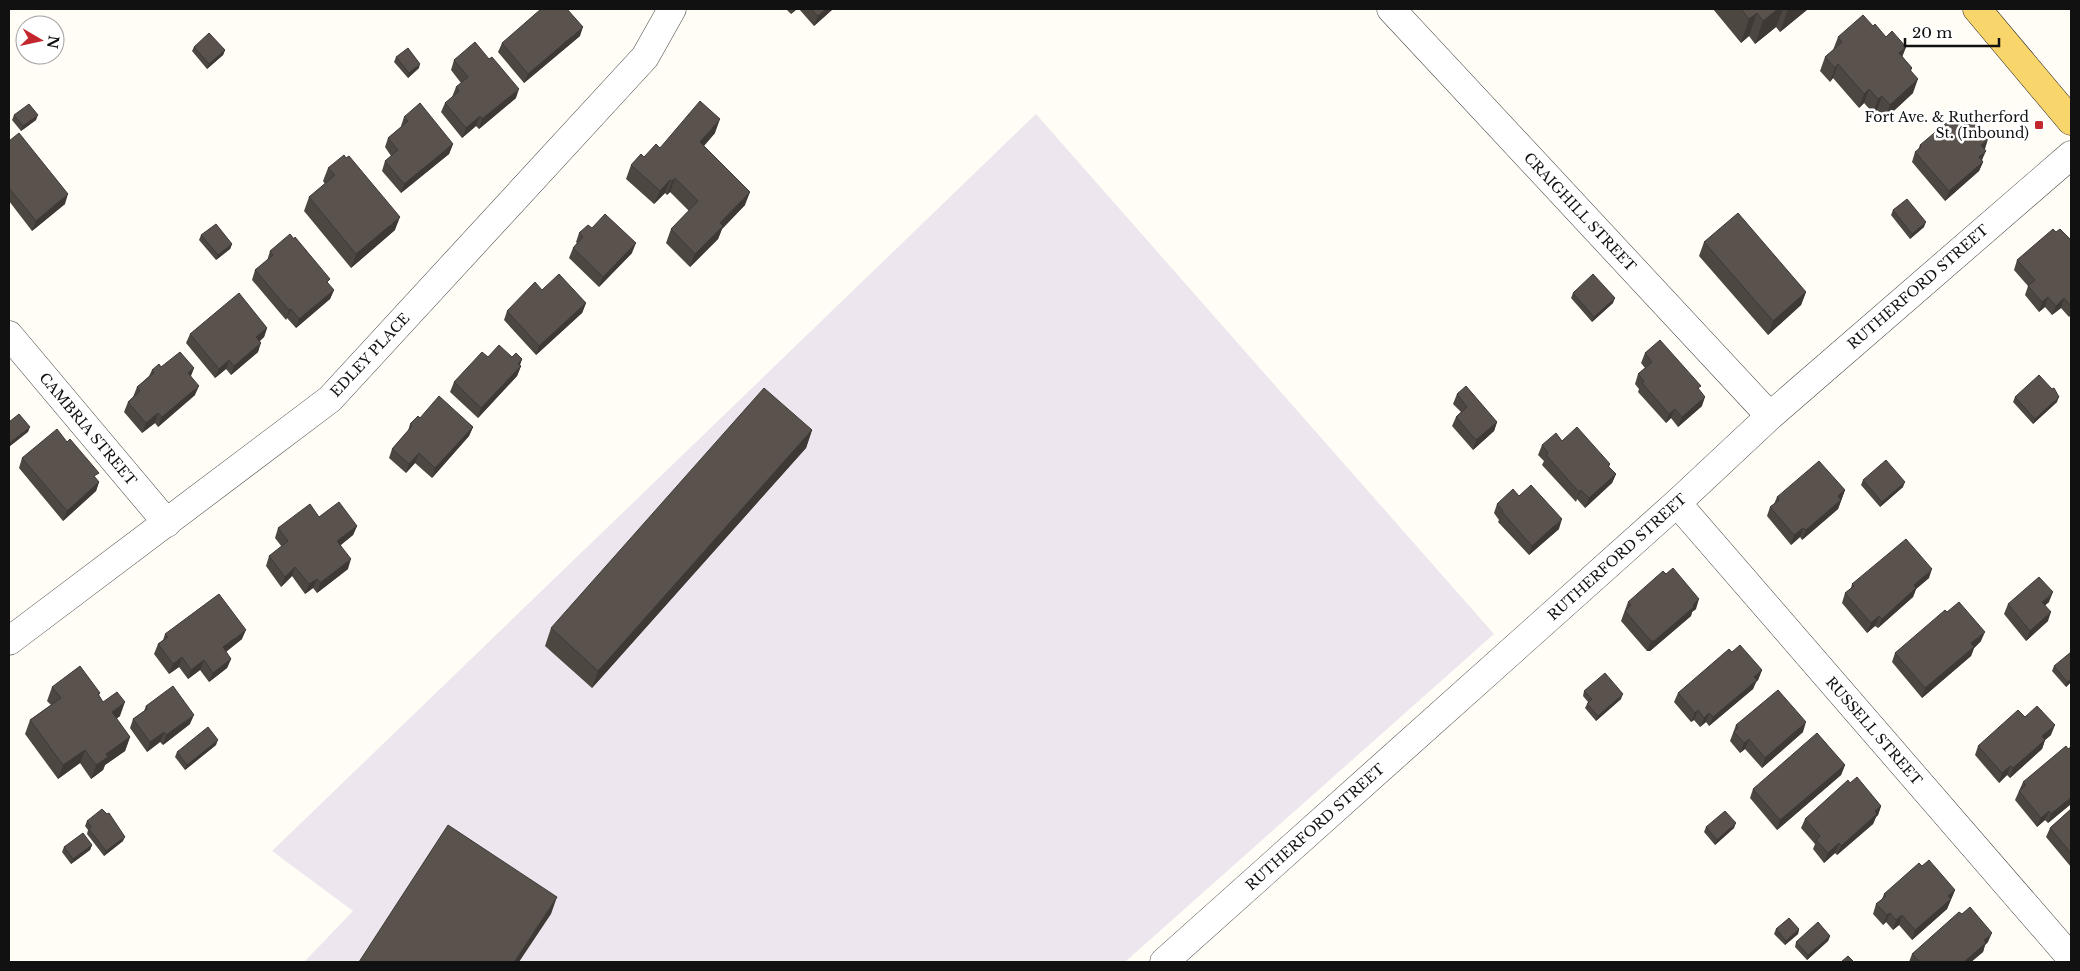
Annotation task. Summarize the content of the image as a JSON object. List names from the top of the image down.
{
  "streets": {
    "street": [
      "CRAIGHILL STREET",
      "RUTHERFORD STREET",
      "EDLEY PLACE",
      "CAMBRIA STREET",
      "RUSSELL STREET"
    ]
  },
  "crossings": [
    ["CRAIGHILL STREET", "RUTHERFORD STREET"],
    ["RUTHERFORD STREET", "RUSSELL STREET"],
    ["EDLEY PLACE", "CAMBRIA STREET"]
  ],
  "places": {
    "transit": ["Fort Ave. & Rutherford St. (Inbound)"]
  },
  "scale_bar": "20 m",
  "north": "right"
}
